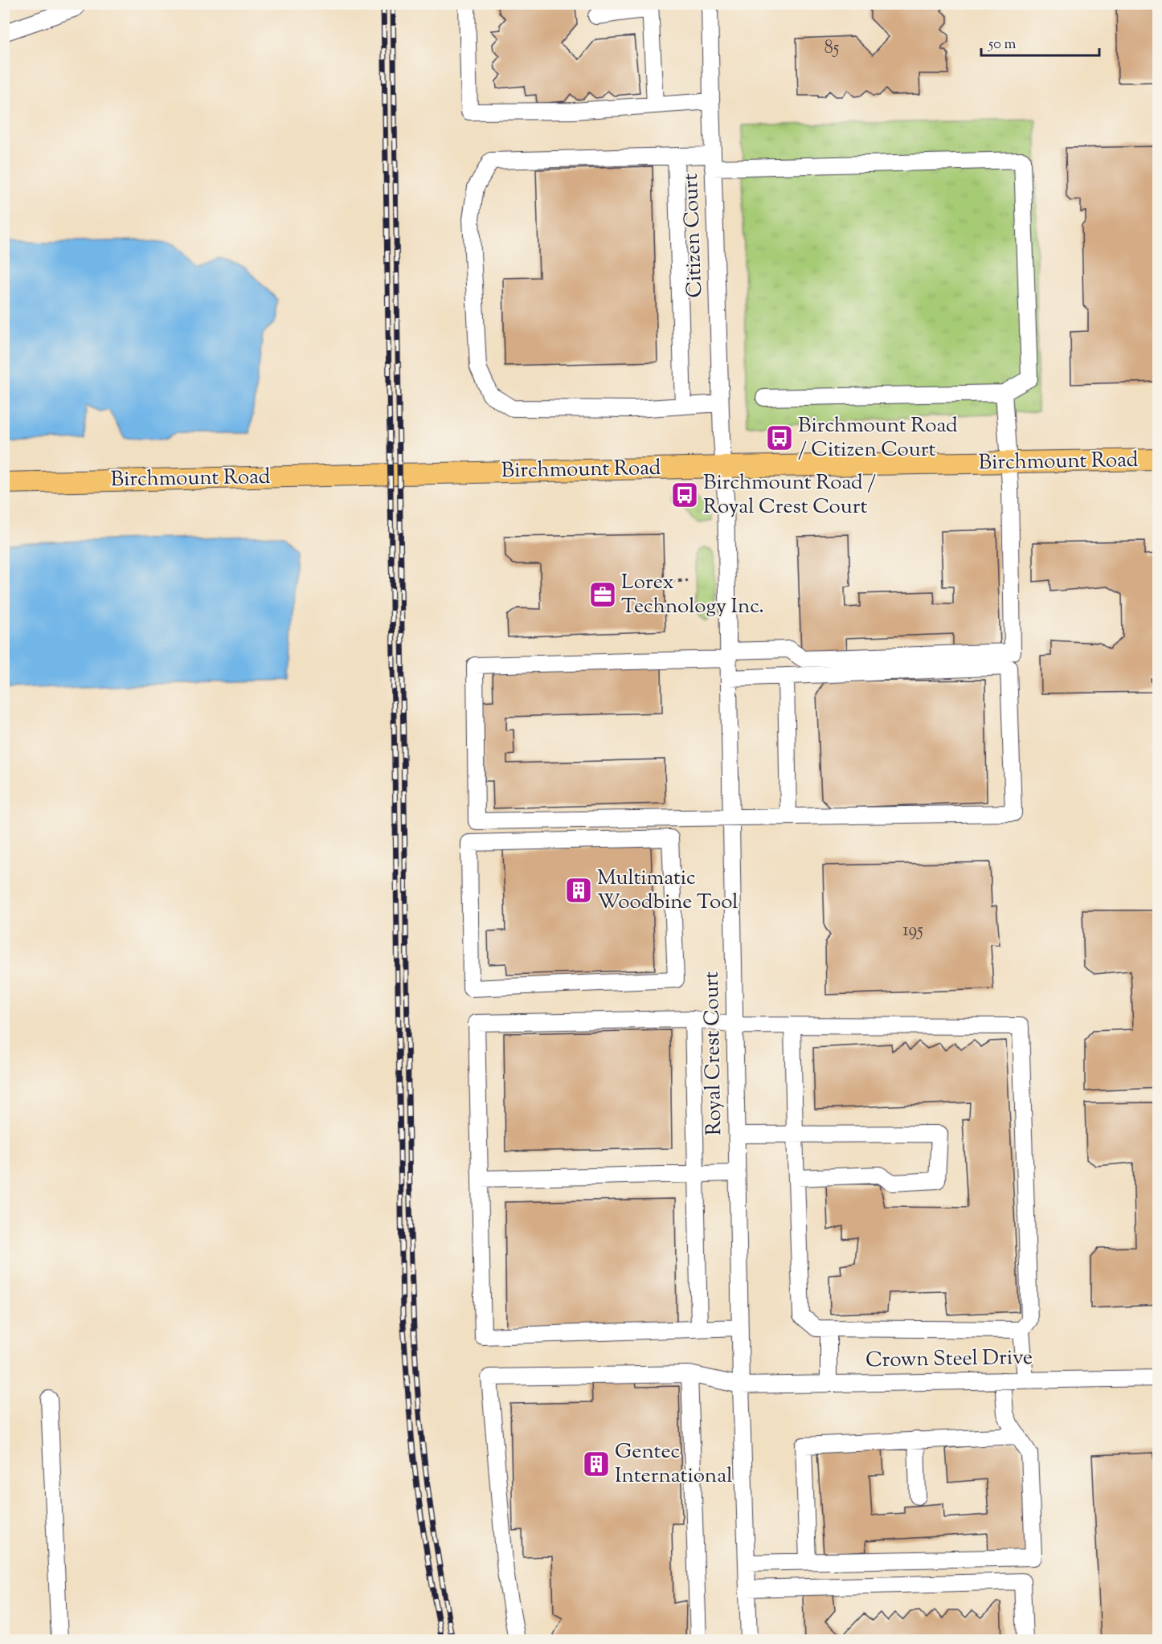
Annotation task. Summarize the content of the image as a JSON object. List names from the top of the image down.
{
  "streets": {
    "main road": ["Birchmount Road"],
    "street": ["Citizen Court", "Royal Crest Court", "Crown Steel Drive"]
  },
  "crossings": [
    ["Citizen Court", "Birchmount Road"],
    ["Citizen Court", "Royal Crest Court"],
    ["Birchmount Road", "Royal Crest Court"],
    ["Royal Crest Court", "Crown Steel Drive"]
  ],
  "places": {
    "bus stop": ["Birchmount Road / Citizen Court", "Birchmount Road / Royal Crest Court"],
    "office": ["Lorex Technology Inc."],
    "building": ["Multimatic Woodbine Tool", "Gentec International"]
  },
  "house_numbers": ["85", "195"],
  "scale_bar": "50 m"
}
